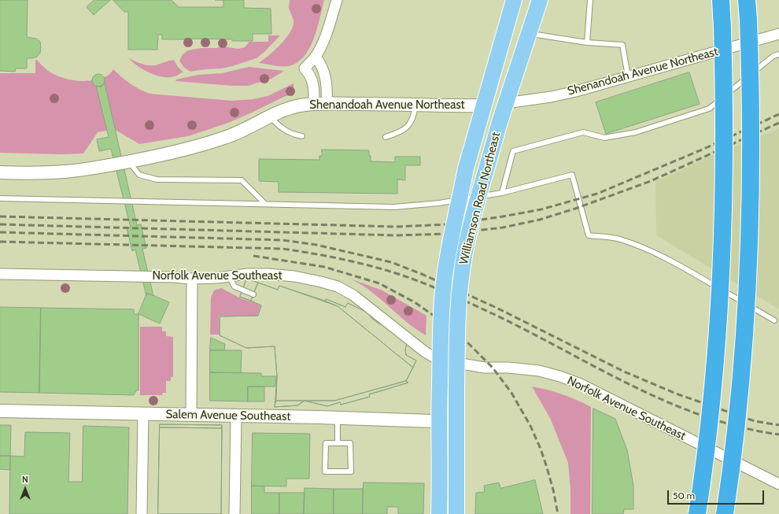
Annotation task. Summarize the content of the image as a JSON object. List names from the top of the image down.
{
  "streets": {
    "main road": ["Williamson Road Northeast"],
    "street": ["Shenandoah Avenue Northeast", "Norfolk Avenue Southeast", "Salem Avenue Southeast"]
  },
  "crossings": [
    ["Shenandoah Avenue Northeast", "Williamson Road Northeast"],
    ["Williamson Road Northeast", "Salem Avenue Southeast"]
  ],
  "scale_bar": "50 m",
  "north": "top"
}
